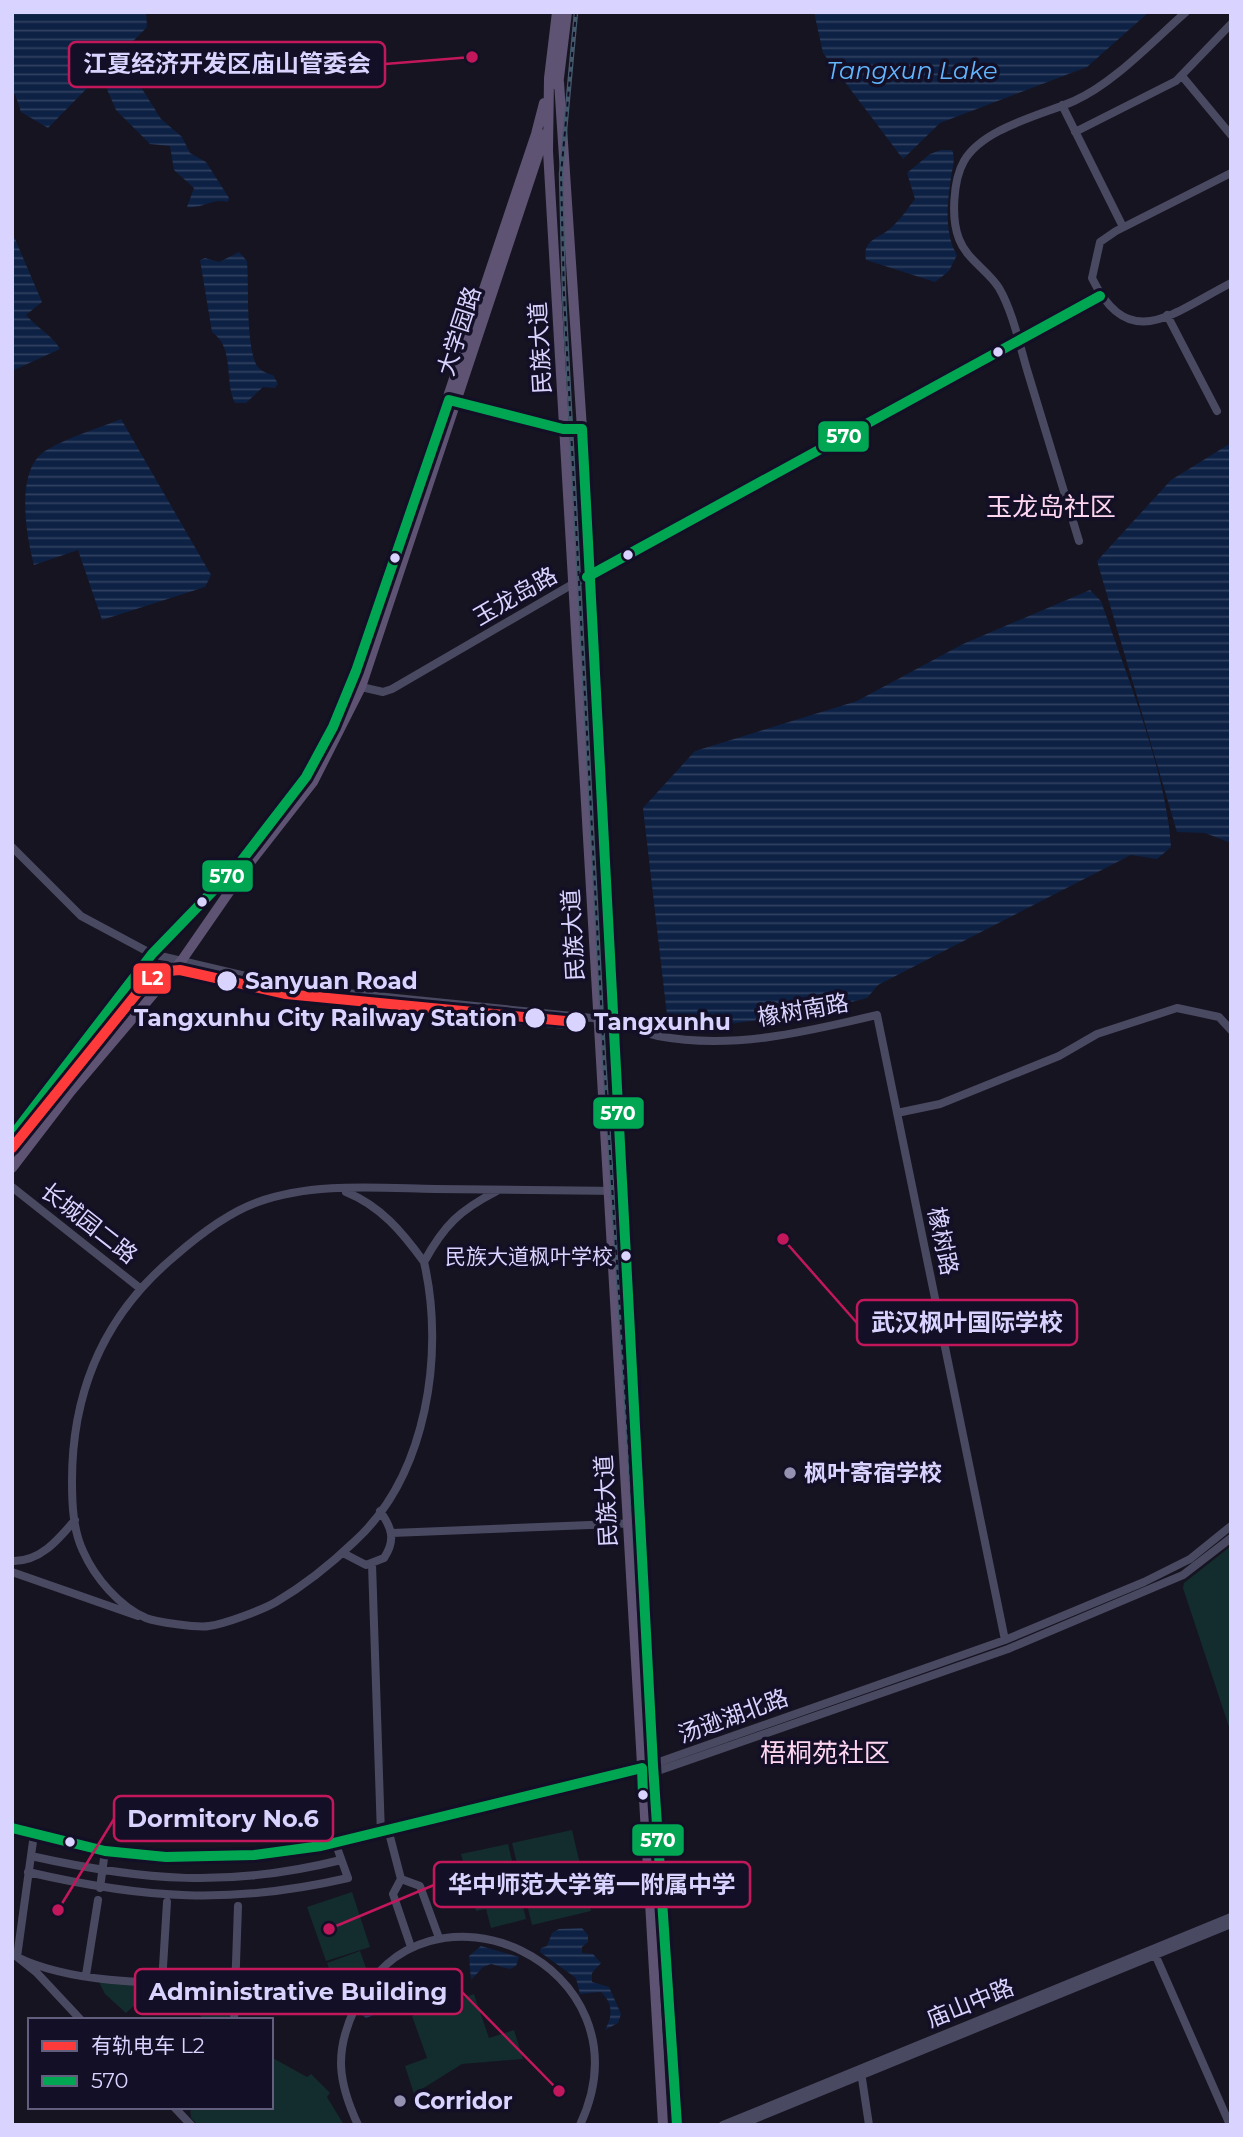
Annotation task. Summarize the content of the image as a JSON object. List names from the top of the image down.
{
  "streets": {
    "main road": ["大学园路", "民族大道", "汤逊湖北路"],
    "street": [
      "玉龙岛路",
      "橡树南路",
      "长城园二路",
      "橡树路",
      "庙山中路"
    ]
  },
  "crossings": [
    ["大学园路", "民族大道"],
    ["大学园路", "玉龙岛路"],
    ["大学园路", "橡树南路"],
    ["民族大道", "玉龙岛路"],
    ["民族大道", "橡树南路"],
    ["民族大道", "汤逊湖北路"],
    ["橡树南路", "橡树路"],
    ["橡树路", "汤逊湖北路"]
  ],
  "districts": ["玉龙岛社区", "梧桐苑社区"],
  "water": ["Tangxun Lake"],
  "places": [
    "江夏经济开发区庙山管委会",
    "Sanyuan Road",
    "Tangxunhu City Railway Station",
    "Tangxunhu",
    "武汉枫叶国际学校",
    "民族大道枫叶学校",
    "枫叶寄宿学校",
    "Dormitory No.6",
    "华中师范大学第一附属中学",
    "Administrative Building",
    "Corridor"
  ],
  "lines": ["transit line 570", "tram line L2"],
  "legend": ["有轨电车 L2", "570"]
}
